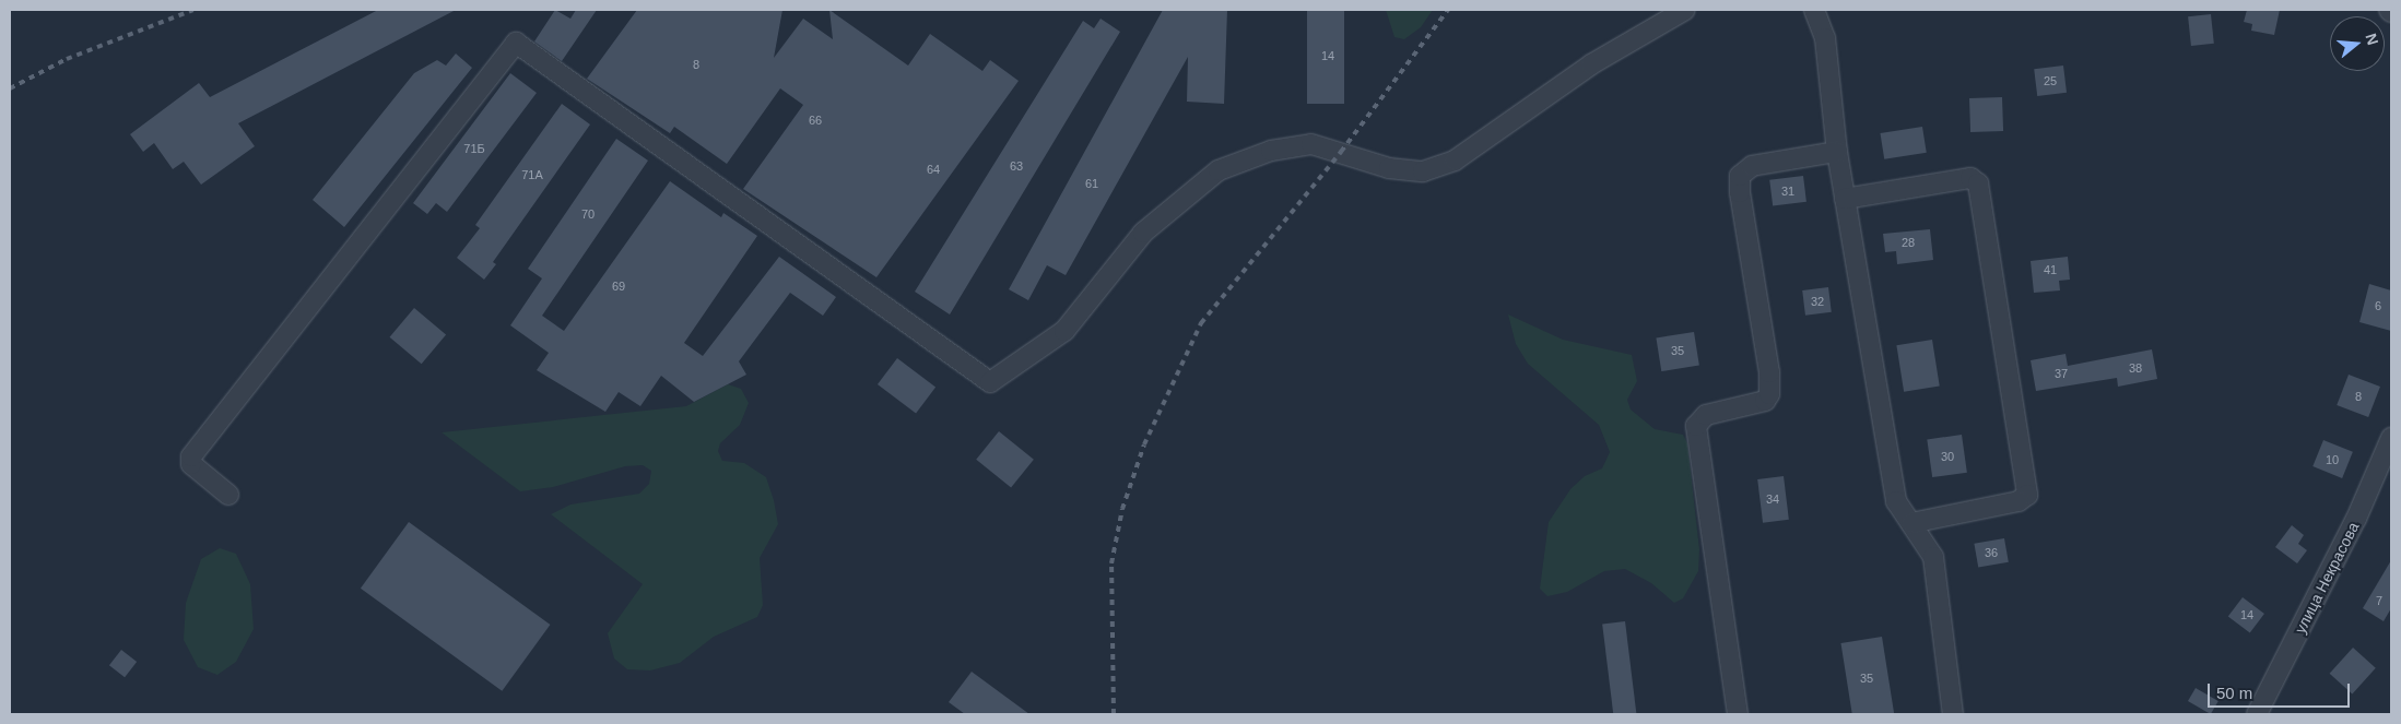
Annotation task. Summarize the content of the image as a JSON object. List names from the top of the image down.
{
  "streets": {
    "street": ["улица Некрасова"]
  },
  "house_numbers": [
    "14",
    "8",
    "25",
    "66",
    "71Б",
    "63",
    "64",
    "71А",
    "61",
    "31",
    "70",
    "28",
    "41",
    "69",
    "32",
    "6",
    "35",
    "38",
    "37",
    "8",
    "30",
    "10",
    "34",
    "36",
    "7",
    "14",
    "35"
  ],
  "scale_bar": "50 m",
  "north": "right"
}
